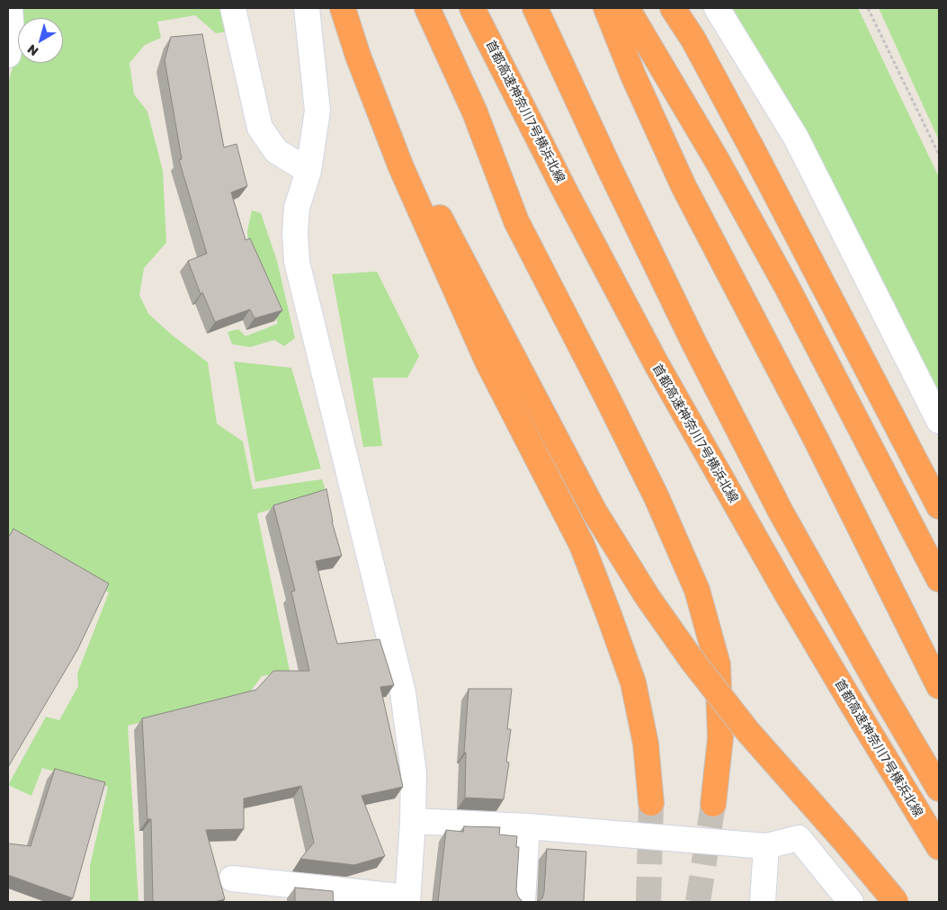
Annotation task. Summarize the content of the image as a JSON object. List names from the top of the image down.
{
  "streets": {
    "highway": ["首都高速神奈川7号横浜北線"]
  },
  "north": "bottom left"
}
